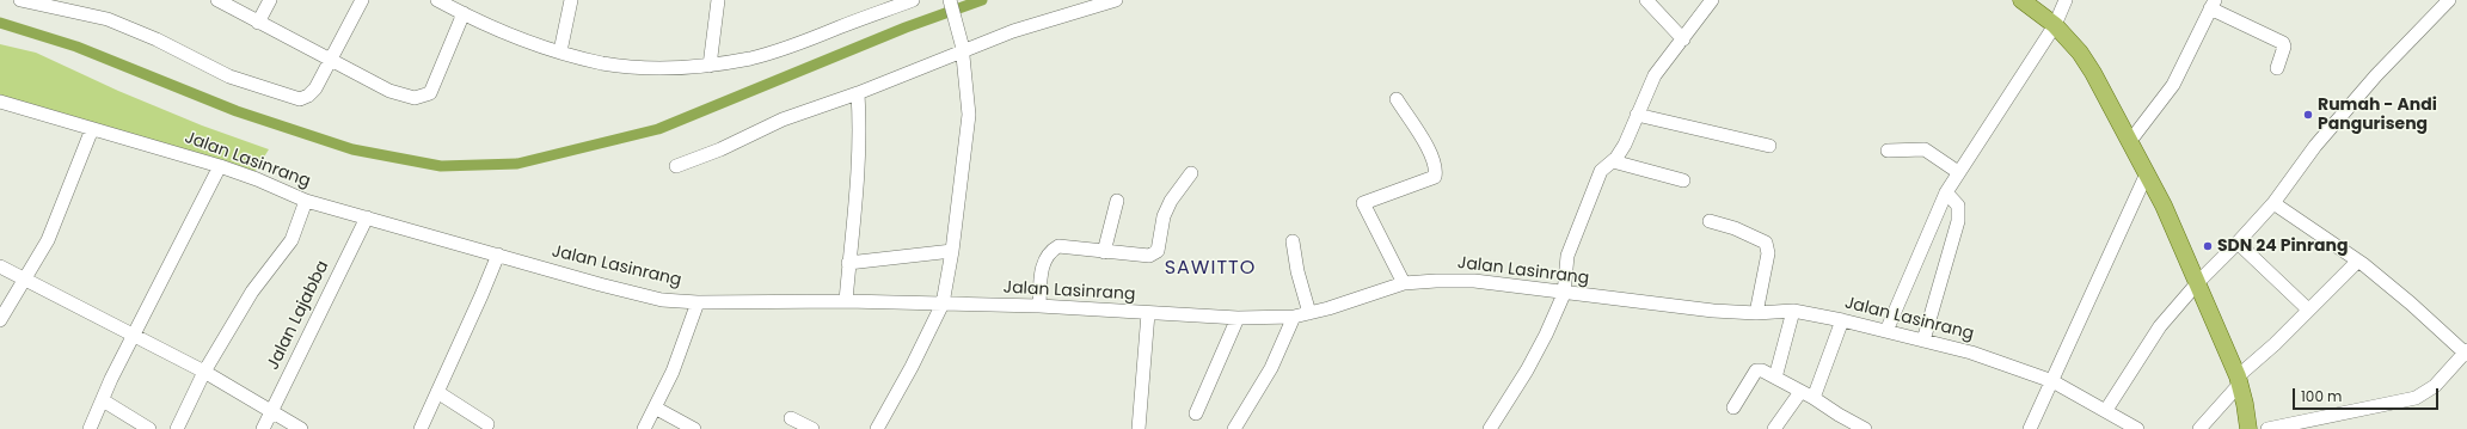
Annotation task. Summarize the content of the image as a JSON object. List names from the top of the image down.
{
  "streets": {
    "street": ["Jalan Lasinrang", "Jalan Lajabba"]
  },
  "crossings": [
    ["Jalan Lasinrang", "Jalan Lajabba"]
  ],
  "districts": ["SAWITTO"],
  "places": ["Rumah - Andi Panguriseng", "SDN 24 Pinrang"],
  "scale_bar": "100 m"
}
